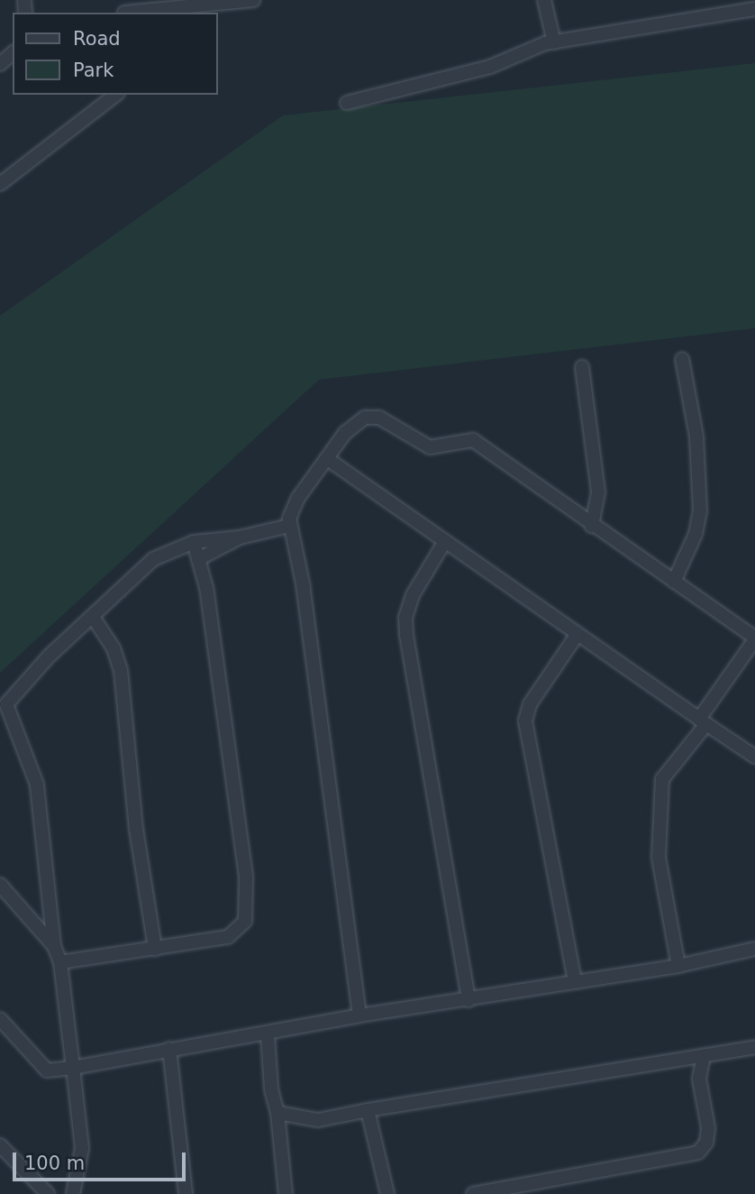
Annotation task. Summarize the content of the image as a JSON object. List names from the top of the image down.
{
  "legend": ["Road", "Park"],
  "scale_bar": "100 m"
}
